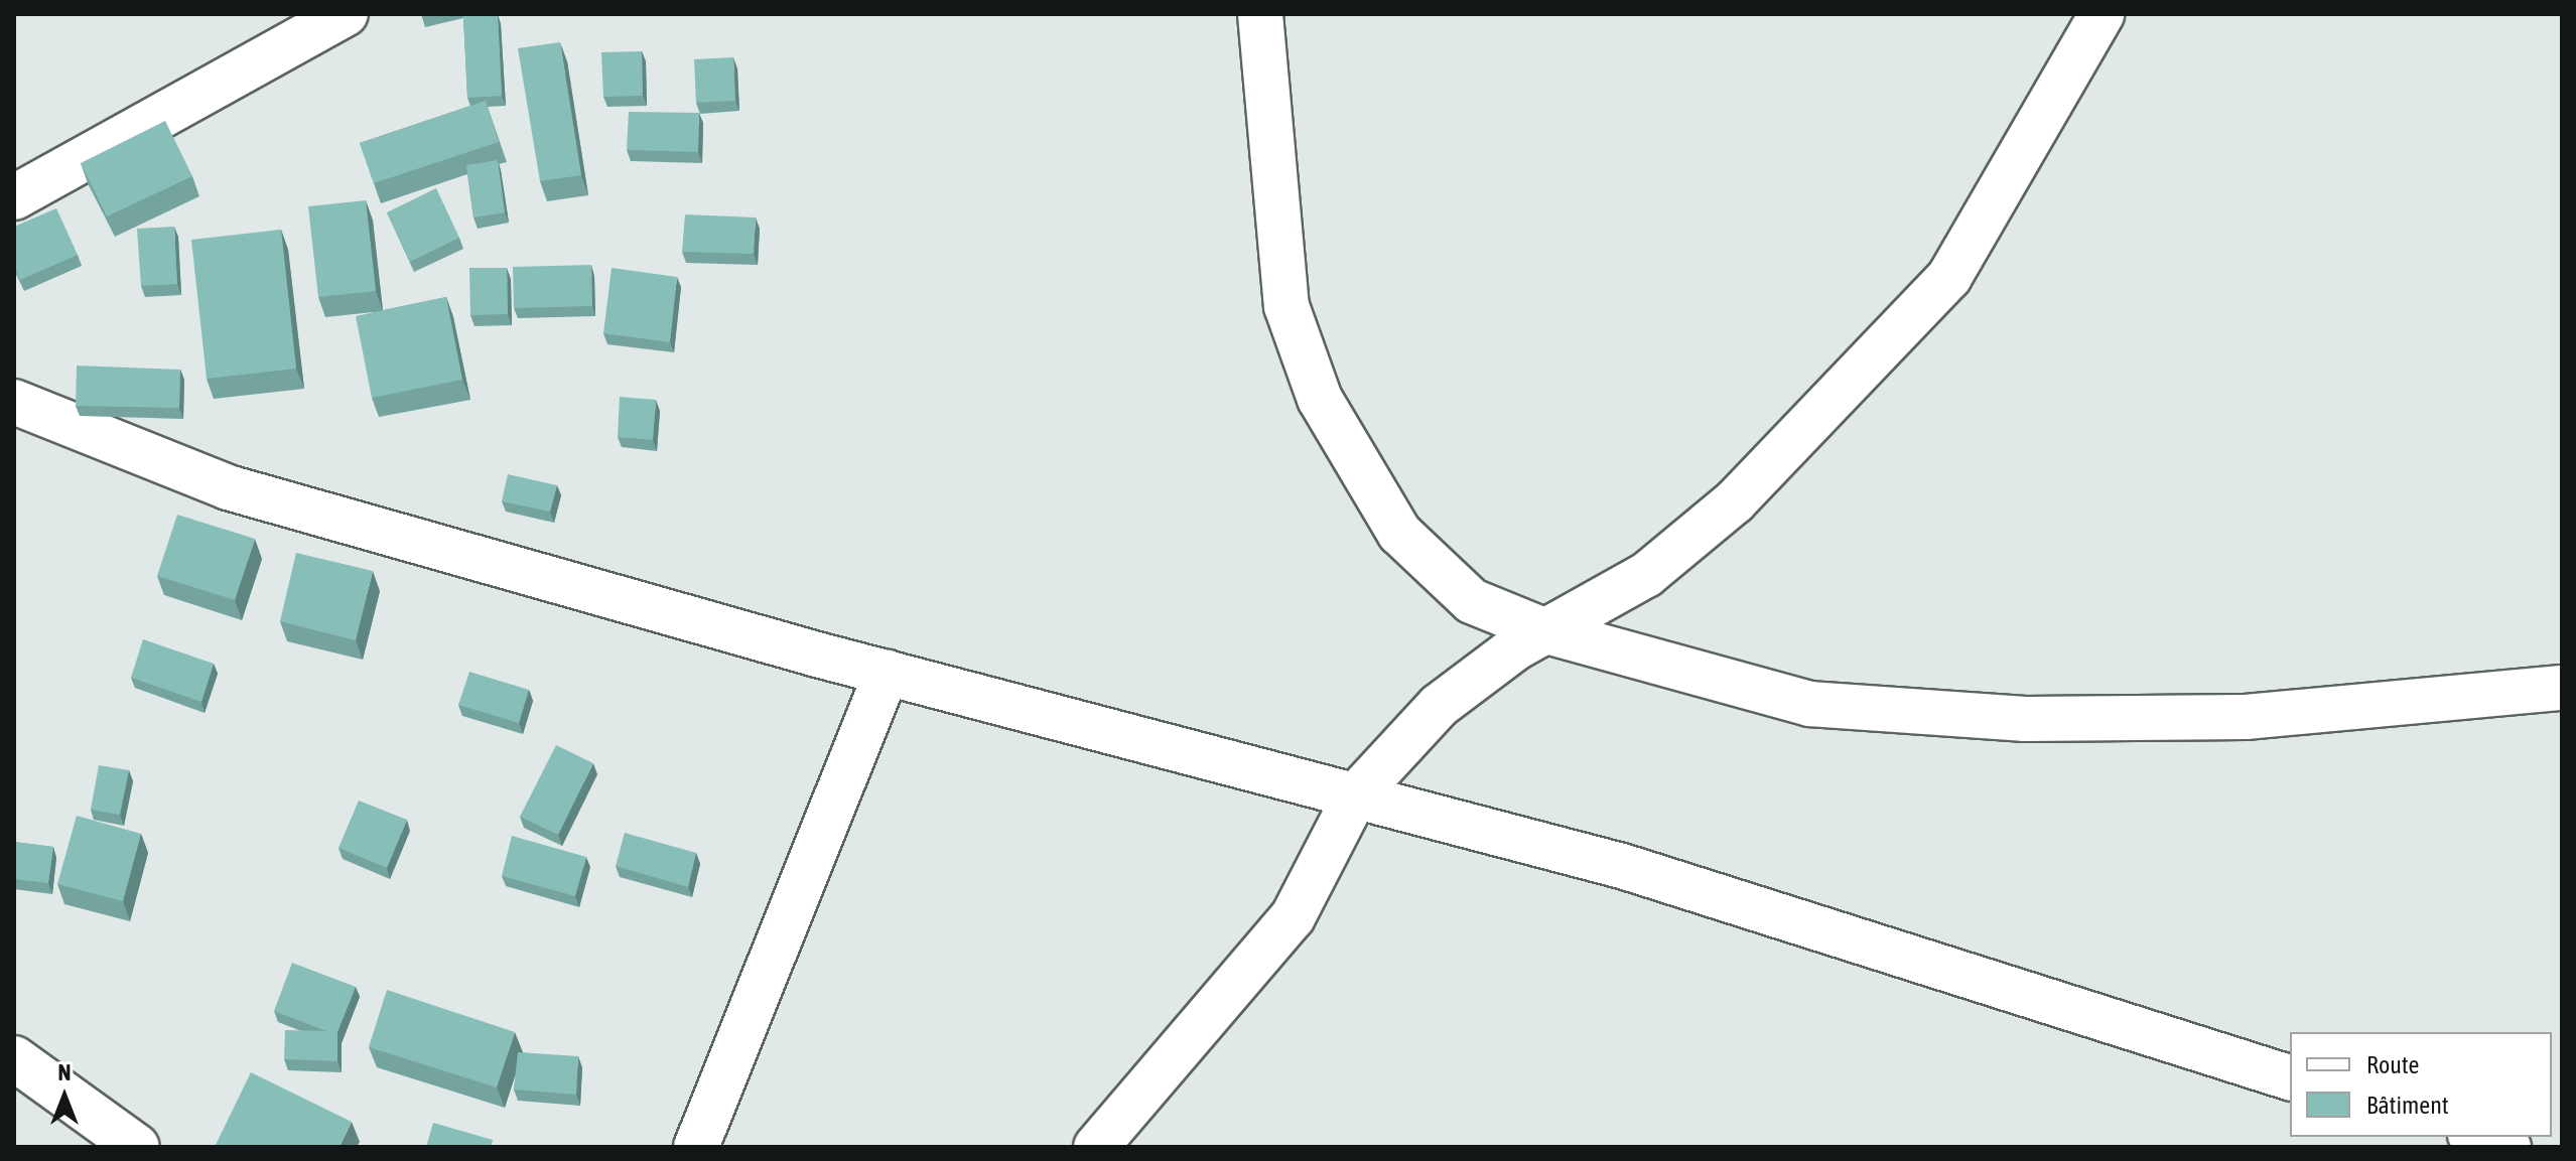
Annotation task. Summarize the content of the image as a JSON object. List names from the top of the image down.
{
  "legend": ["Route", "Bâtiment"],
  "north": "top"
}
